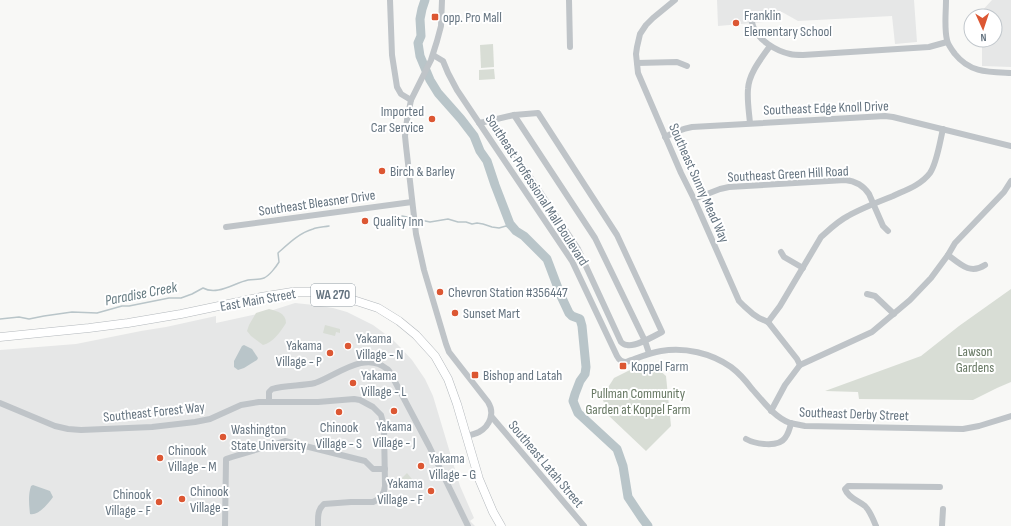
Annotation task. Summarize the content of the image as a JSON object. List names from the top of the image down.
{
  "streets": {
    "main road": ["WA 270", "East Main Street"],
    "street": [
      "Southeast Edge Knoll Drive",
      "Southeast Green Hill Road",
      "Southeast Sunny Mead Way",
      "Southeast Professional Mall Boulevard",
      "Southeast Bleasner Drive",
      "Southeast Forest Way",
      "Southeast Derby Street",
      "Southeast Latah Street"
    ]
  },
  "crossings": [
    ["Southeast Edge Knoll Drive", "Southeast Sunny Mead Way"],
    ["Southeast Green Hill Road", "Southeast Sunny Mead Way"],
    ["Southeast Professional Mall Boulevard", "Southeast Derby Street"]
  ],
  "water": ["Paradise Creek"],
  "parks": ["Lawson Gardens", "Pullman Community Garden at Koppel Farm"],
  "places": {
    "transit": ["opp. Pro Mall", "Koppel Farm", "Bishop and Latah"],
    "other": [
      "Franklin Elementary School",
      "Imported Car Service",
      "Birch & Barley",
      "Quality Inn",
      "Chevron Station #356447",
      "Sunset Mart",
      "Yakama Village - N",
      "Yakama Village - P",
      "Yakama Village - L",
      "Yakama Village - J",
      "Chinook Village - S",
      "Washington State University",
      "Chinook Village - M",
      "Yakama Village - G",
      "Yakama Village - F",
      "Chinook Village -",
      "Chinook Village - F"
    ]
  },
  "north": "bottom"
}
